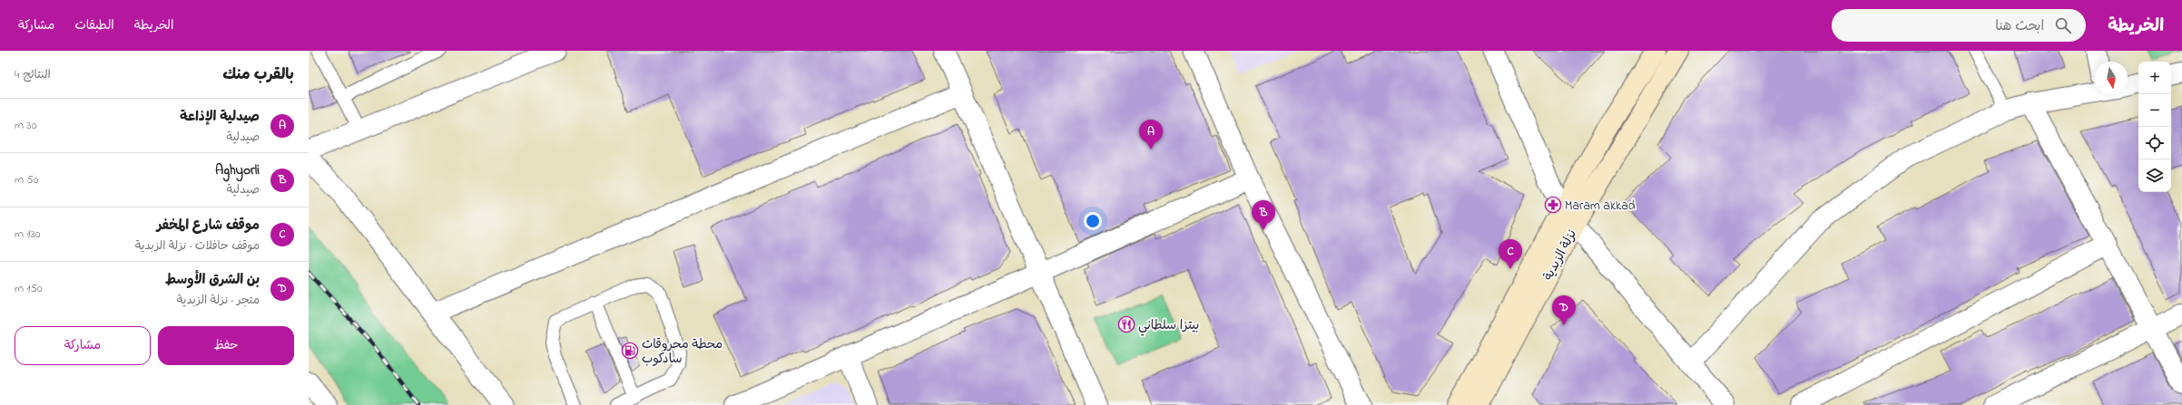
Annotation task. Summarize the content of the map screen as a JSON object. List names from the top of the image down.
{
  "streets": {
    "main road": ["نزلة الزبدية"]
  },
  "places": {
    "pharmacy": ["Maram akkad"],
    "restaurant": ["بيتزا سلطاني"],
    "fuel station": ["محطة محروقات سادكوب"]
  },
  "north": "bottom",
  "page": {
    "header": "الخريطة",
    "search": "ابحث هنا",
    "nav": ["الخريطة", "الطبقات", "مشاركة"],
    "heading": ["بالقرب منك", "النتائج: 4"],
    "map_buttons": ["+", "−"],
    "list": [
      {
        "mark": "A",
        "name": "صيدلية الإذاعة",
        "note": "صيدلية",
        "value": "30 m"
      },
      {
        "mark": "B",
        "name": "Aghyorli",
        "note": "صيدلية",
        "value": "50 m"
      },
      {
        "mark": "C",
        "name": "موقف شارع المخفر",
        "note": "موقف حافلات · نزلة الزبدية",
        "value": "130 m"
      },
      {
        "mark": "D",
        "name": "بن الشرق الأوسط",
        "note": "متجر · نزلة الزبدية",
        "value": "150 m"
      }
    ],
    "pins": [
      "A",
      "B",
      "C",
      "D"
    ],
    "buttons": ["حفظ", "مشاركة"]
  }
}
